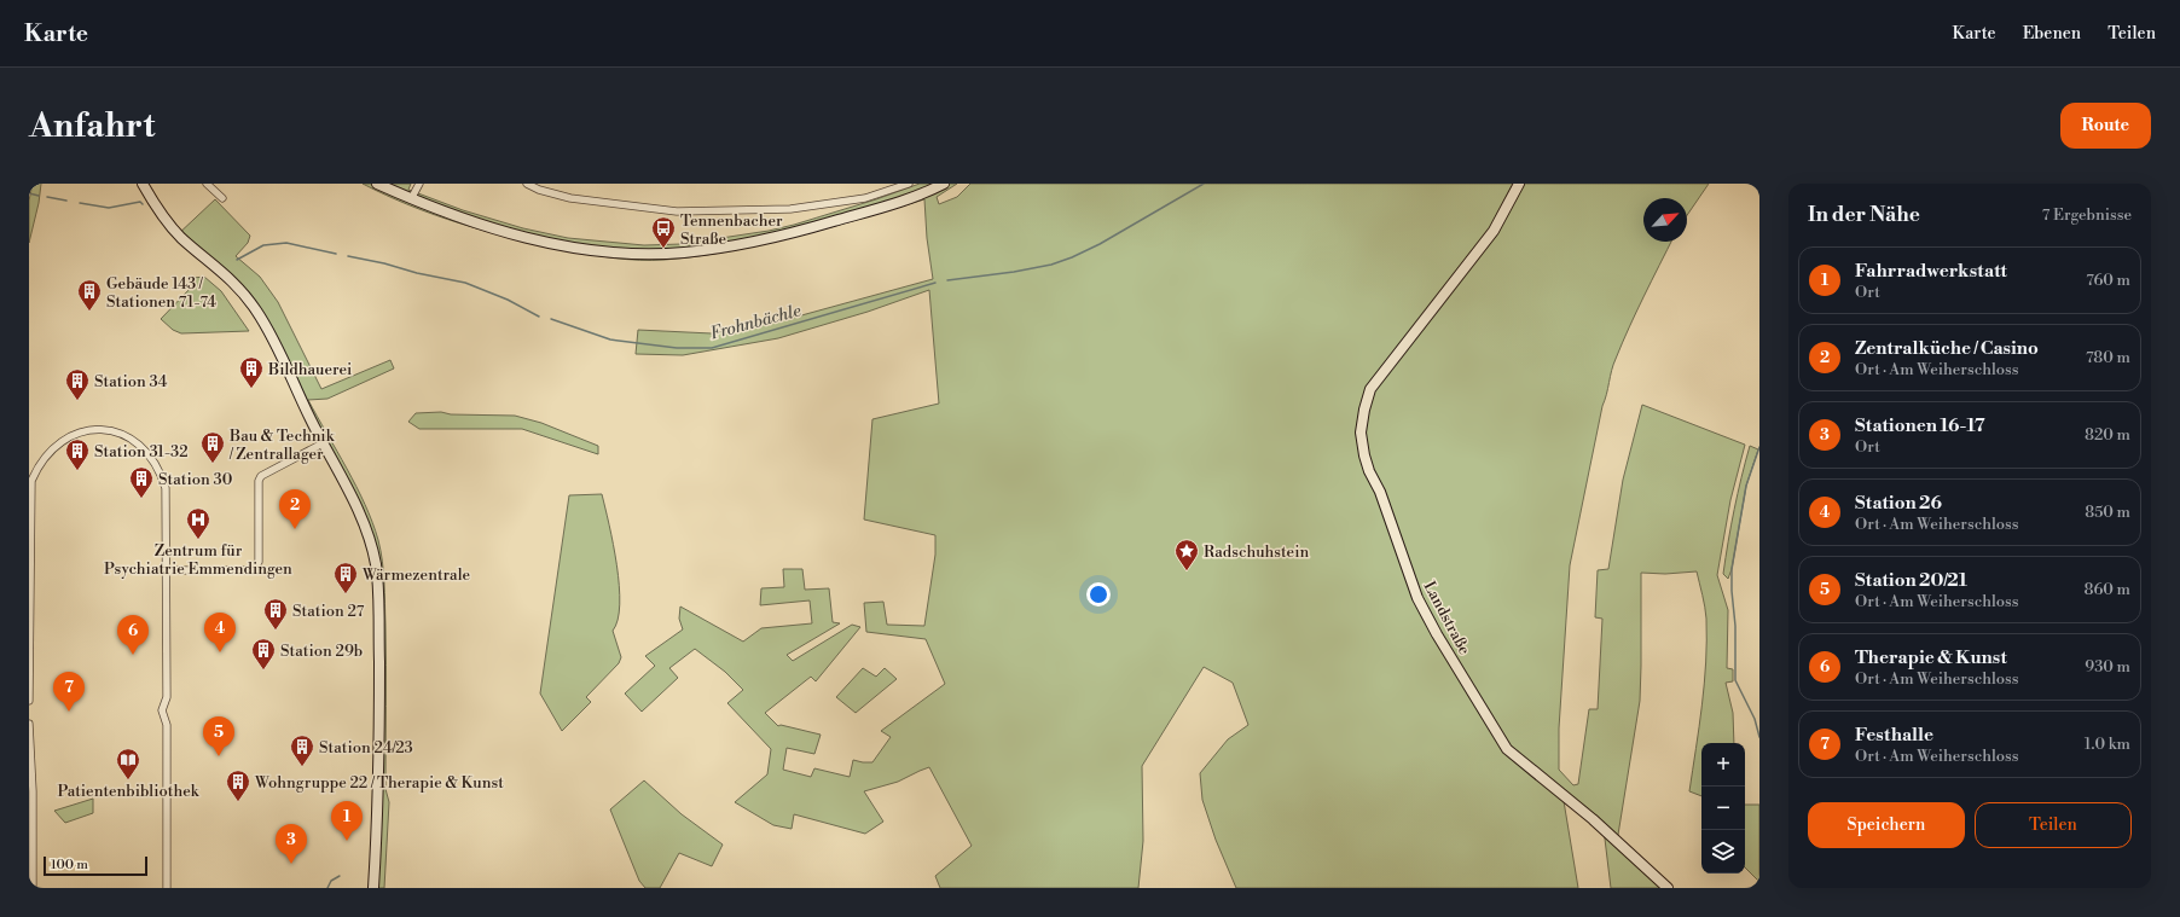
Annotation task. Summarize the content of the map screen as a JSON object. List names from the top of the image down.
{
  "streets": {
    "street": ["Landstraße"]
  },
  "water": ["Frohnbächle"],
  "places": {
    "bus stop": ["Tennenbacher Straße"],
    "building": [
      "Gebäude 143 / Stationen 71-74",
      "Bildhauerei",
      "Station 34",
      "Bau & Technik / Zentrallager",
      "Station 31-32",
      "Station 30",
      "Wärmezentrale",
      "Station 27",
      "Station 29b",
      "Station 24/23",
      "Wohngruppe 22 / Therapie & Kunst"
    ],
    "hospital": ["Zentrum für Psychiatrie Emmendingen"],
    "place": ["Radschuhstein"],
    "library": ["Patientenbibliothek"]
  },
  "scale_bar": "100 m",
  "north": "top right",
  "page": {
    "header": "Karte",
    "nav": ["Karte", "Ebenen", "Teilen"],
    "buttons": [
      "Route",
      ["Speichern", "Teilen"]
    ],
    "title": "Anfahrt",
    "heading": ["In der Nähe", "7 Ergebnisse"],
    "list": [
      {
        "mark": "1",
        "name": "Fahrradwerkstatt",
        "note": "Ort",
        "value": "760 m"
      },
      {
        "mark": "2",
        "name": "Zentralküche / Casino",
        "note": "Ort · Am Weiherschloss",
        "value": "780 m"
      },
      {
        "mark": "3",
        "name": "Stationen 16-17",
        "note": "Ort",
        "value": "820 m"
      },
      {
        "mark": "4",
        "name": "Station 26",
        "note": "Ort · Am Weiherschloss",
        "value": "850 m"
      },
      {
        "mark": "5",
        "name": "Station 20/21",
        "note": "Ort · Am Weiherschloss",
        "value": "860 m"
      },
      {
        "mark": "6",
        "name": "Therapie & Kunst",
        "note": "Ort · Am Weiherschloss",
        "value": "930 m"
      },
      {
        "mark": "7",
        "name": "Festhalle",
        "note": "Ort · Am Weiherschloss",
        "value": "1.0 km"
      }
    ],
    "pins": [
      "2",
      "4",
      "6",
      "7",
      "5",
      "1",
      "3"
    ],
    "map_buttons": ["+", "−"],
    "scale": "100 m"
  }
}
